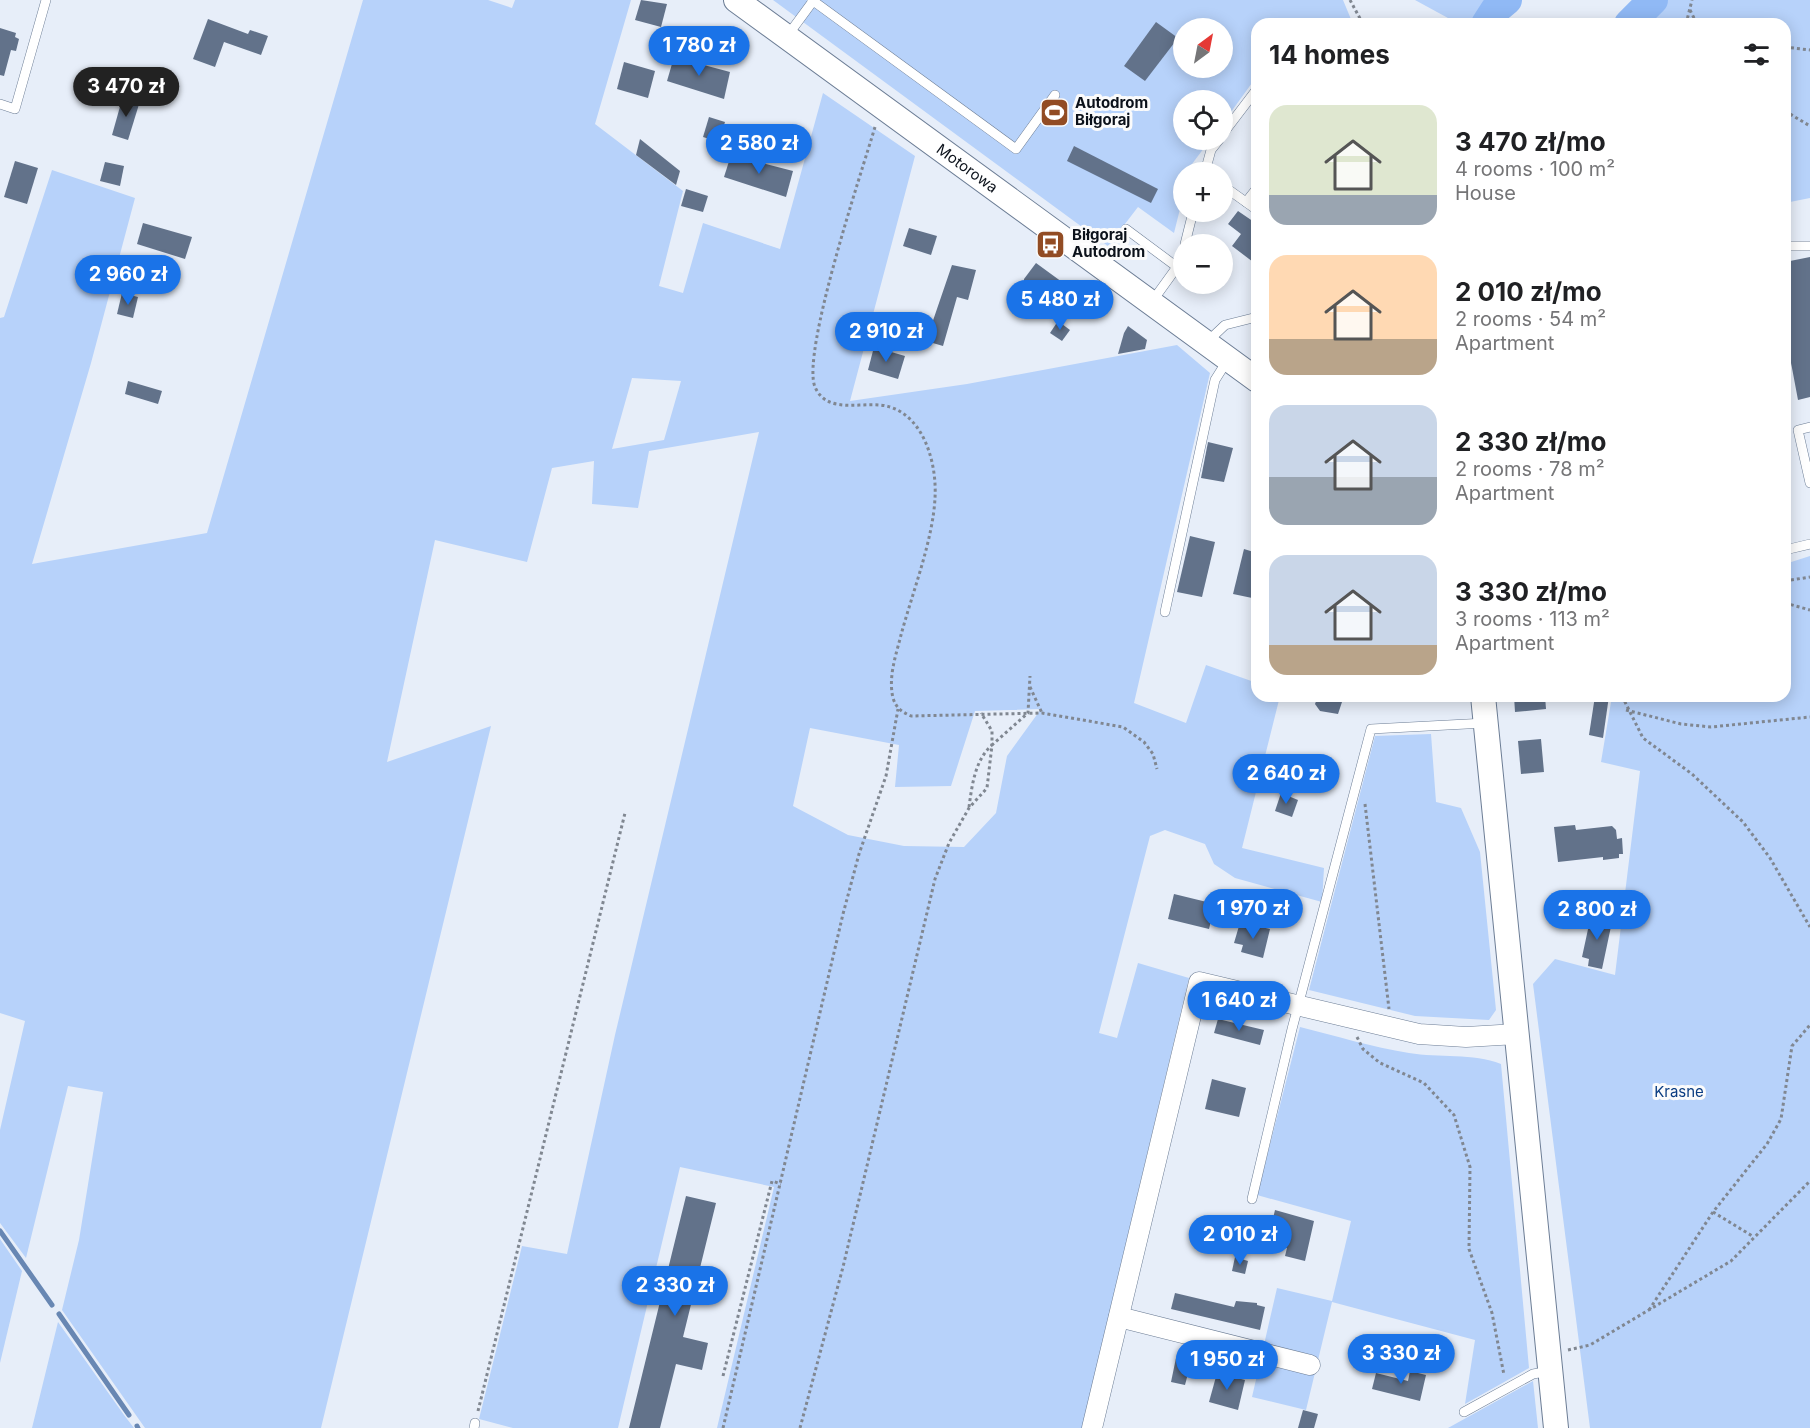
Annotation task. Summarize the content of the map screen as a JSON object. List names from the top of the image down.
{
  "streets": {
    "street": ["Motorowa"]
  },
  "parks": ["Krasne"],
  "places": {
    "sports": ["Autodrom Biłgoraj"],
    "bus stop": ["Biłgoraj Autodrom"]
  },
  "north": "top right",
  "page": {
    "map_buttons": ["+", "−"],
    "heading": "14 homes",
    "price": [
      "1 780 zł",
      "3 470 zł",
      "2 580 zł",
      "2 960 zł",
      "5 480 zł",
      "2 910 zł",
      "2 640 zł",
      "1 970 zł",
      "2 800 zł",
      "1 640 zł",
      "2 010 zł",
      "2 330 zł",
      "3 330 zł",
      "1 950 zł"
    ],
    "list": [
      {
        "name": "3 470 zł/mo",
        "note": "4 rooms · 100 m² · House"
      },
      {
        "name": "2 010 zł/mo",
        "note": "2 rooms · 54 m² · Apartment"
      },
      {
        "name": "2 330 zł/mo",
        "note": "2 rooms · 78 m² · Apartment"
      },
      {
        "name": "3 330 zł/mo",
        "note": "3 rooms · 113 m² · Apartment"
      }
    ]
  }
}
